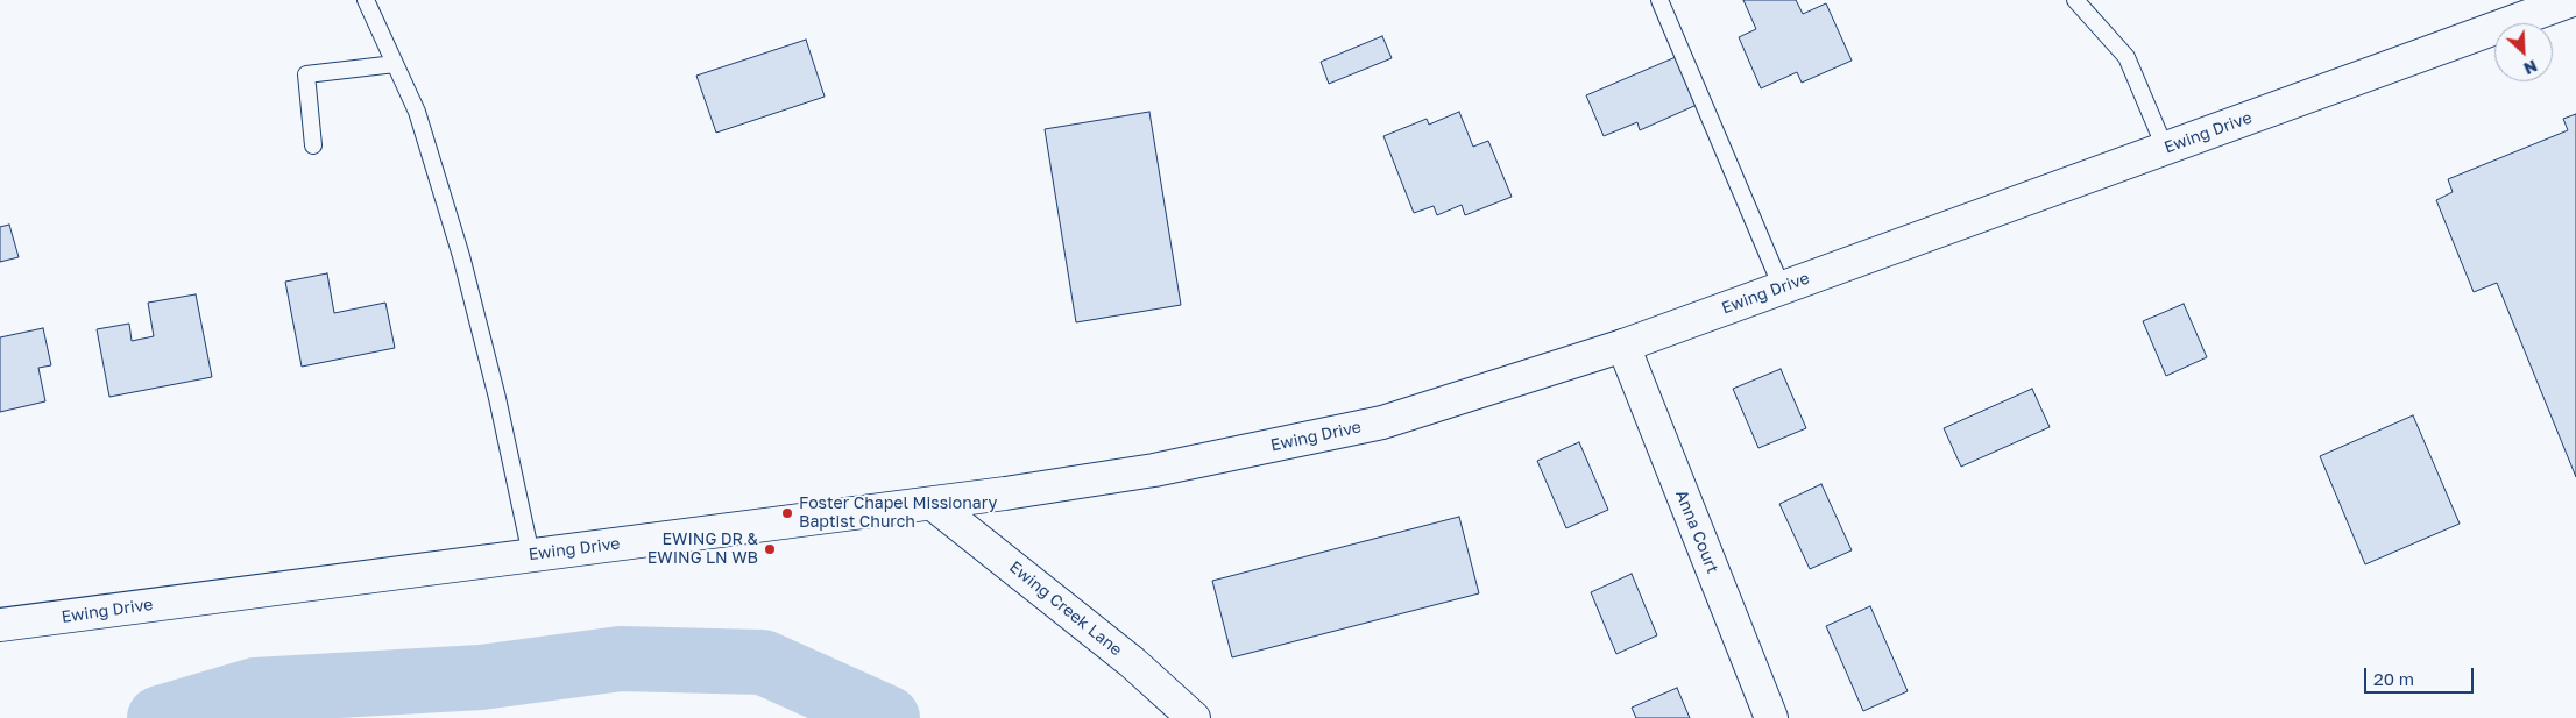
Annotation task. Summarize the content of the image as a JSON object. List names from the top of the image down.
{
  "streets": {
    "main road": ["Ewing Drive", "Anna Court", "Ewing Creek Lane"]
  },
  "crossings": [
    ["Ewing Drive", "Anna Court"],
    ["Ewing Drive", "Ewing Creek Lane"]
  ],
  "places": ["Foster Chapel Missionary Baptist Church", "EWING DR & EWING LN WB"],
  "scale_bar": "20 m",
  "north": "bottom right"
}
